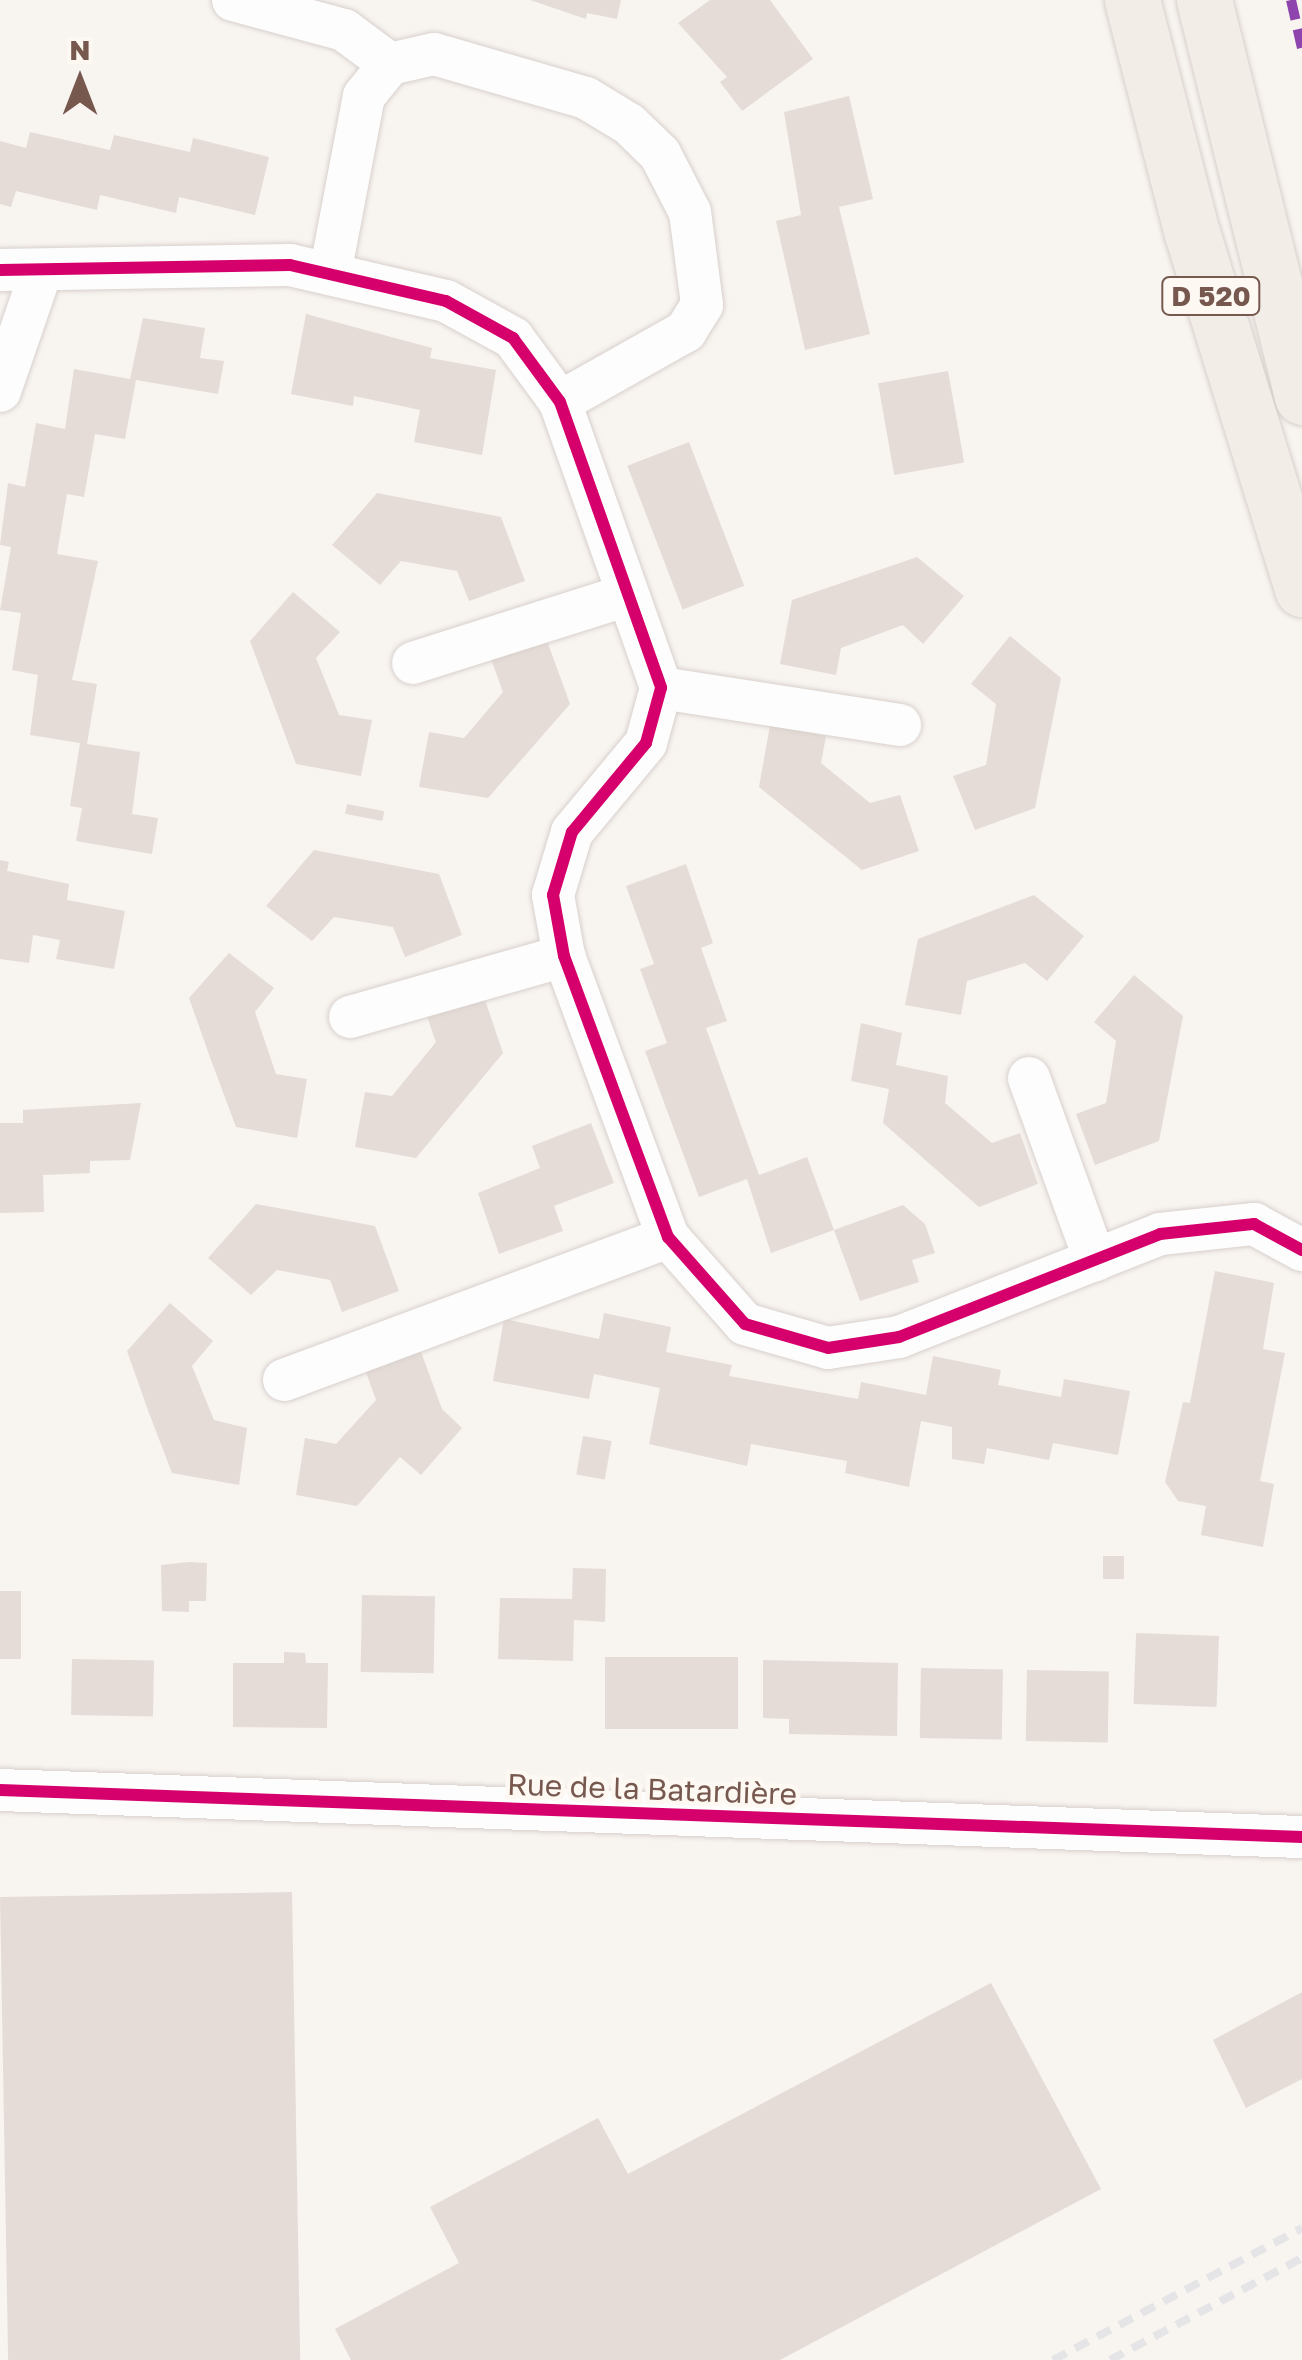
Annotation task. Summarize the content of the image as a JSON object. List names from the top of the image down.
{
  "streets": {
    "main road": ["D 520"],
    "street": ["Rue de la Batardière"]
  },
  "north": "top"
}
